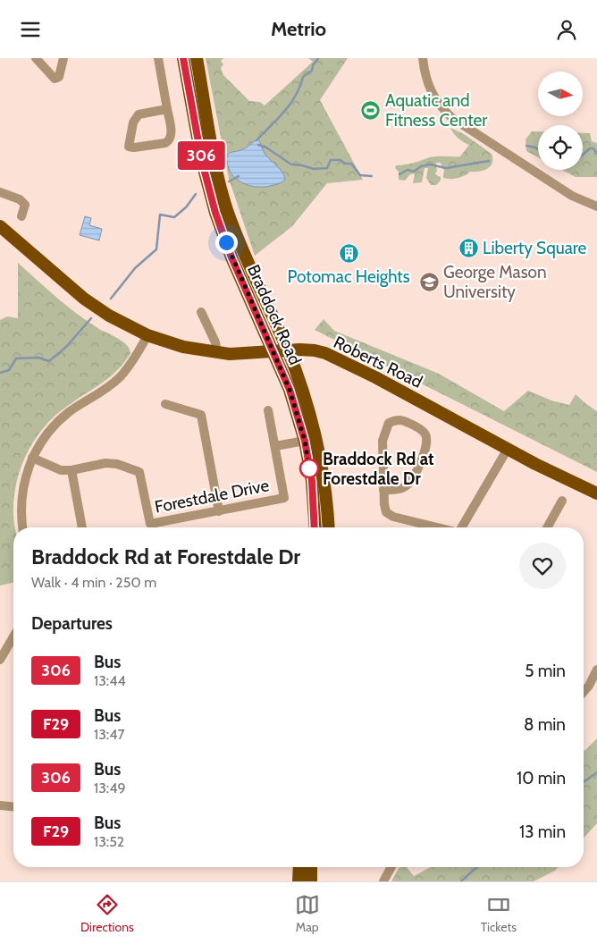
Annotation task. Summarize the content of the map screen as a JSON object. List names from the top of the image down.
{
  "streets": {
    "main road": ["Braddock Road", "Roberts Road"],
    "street": ["Forestdale Drive"]
  },
  "crossings": [
    ["Braddock Road", "Roberts Road"]
  ],
  "places": {
    "sports": ["Aquatic and Fitness Center"],
    "building": ["Liberty Square", "Potomac Heights"],
    "school or university": ["George Mason University"],
    "other": ["Braddock Rd at Forestdale Dr"]
  },
  "lines": ["bus line 306"],
  "north": "right",
  "page": {
    "header": "Metrio",
    "on_map": "306",
    "heading": [
      ["Braddock Rd at Forestdale Dr", "Walk · 4 min · 250 m"],
      "Departures"
    ],
    "list": [
      {
        "mark": "306",
        "name": "Bus",
        "note": "13:44",
        "value": "5 min"
      },
      {
        "mark": "F29",
        "name": "Bus",
        "note": "13:47",
        "value": "8 min"
      },
      {
        "mark": "306",
        "name": "Bus",
        "note": "13:49",
        "value": "10 min"
      },
      {
        "mark": "F29",
        "name": "Bus",
        "note": "13:52",
        "value": "13 min"
      }
    ],
    "tabs": ["Directions", "Map", "Tickets"]
  }
}
